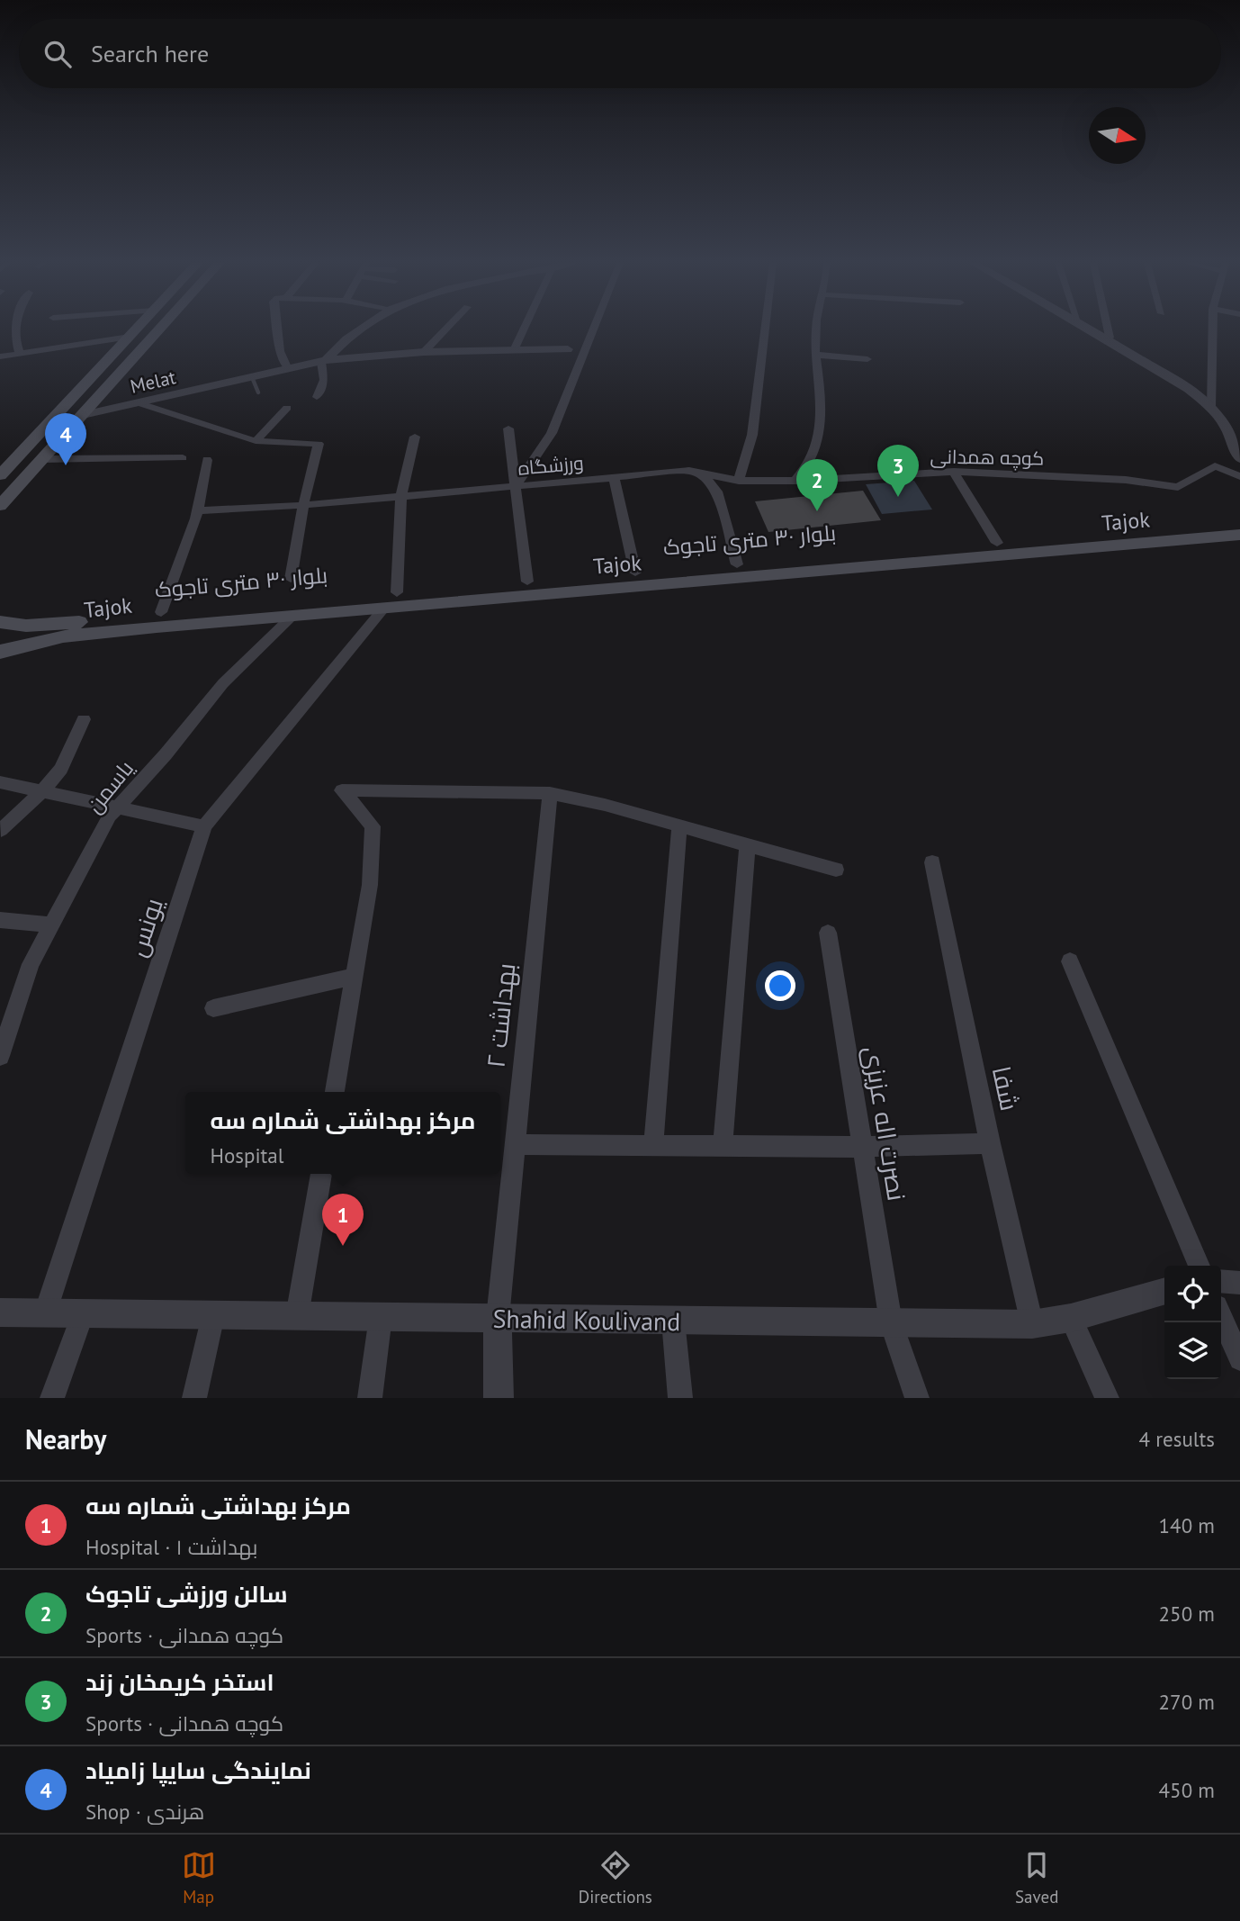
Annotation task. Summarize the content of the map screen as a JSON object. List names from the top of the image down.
{
  "streets": {
    "main road": ["Tajok", "بلوار ۳۰ متری تاجوک"],
    "street": [
      "Melat",
      "کوچه همدانی",
      "ورزشگاه",
      "یاسمن",
      "یونس",
      "بهداشت ۲",
      "شفا",
      "نصرت اله عزیزی",
      "Shahid Koulivand"
    ]
  },
  "crossings": [
    ["کوچه همدانی", "ورزشگاه"],
    ["Tajok", "یاسمن"],
    ["Tajok", "یونس"],
    ["یونس", "Shahid Koulivand"],
    ["بهداشت ۲", "Shahid Koulivand"],
    ["شفا", "Shahid Koulivand"],
    ["نصرت اله عزیزی", "Shahid Koulivand"]
  ],
  "north": "right",
  "page": {
    "search": "Search here",
    "pins": [
      "4",
      "3",
      "2",
      "1"
    ],
    "popup": ["مرکز بهداشتی شماره سه", "Hospital"],
    "heading": ["Nearby", "4 results"],
    "list": [
      {
        "mark": "1",
        "name": "مرکز بهداشتی شماره سه",
        "note": "Hospital · بهداشت ۱",
        "value": "140 m"
      },
      {
        "mark": "2",
        "name": "سالن ورزشی تاجوک",
        "note": "Sports · کوچه همدانی",
        "value": "250 m"
      },
      {
        "mark": "3",
        "name": "استخر کریمخان زند",
        "note": "Sports · کوچه همدانی",
        "value": "270 m"
      },
      {
        "mark": "4",
        "name": "نمایندگی سایپا زامیاد",
        "note": "Shop · هرندی",
        "value": "450 m"
      }
    ],
    "nav": ["Map", "Directions", "Saved"]
  }
}
